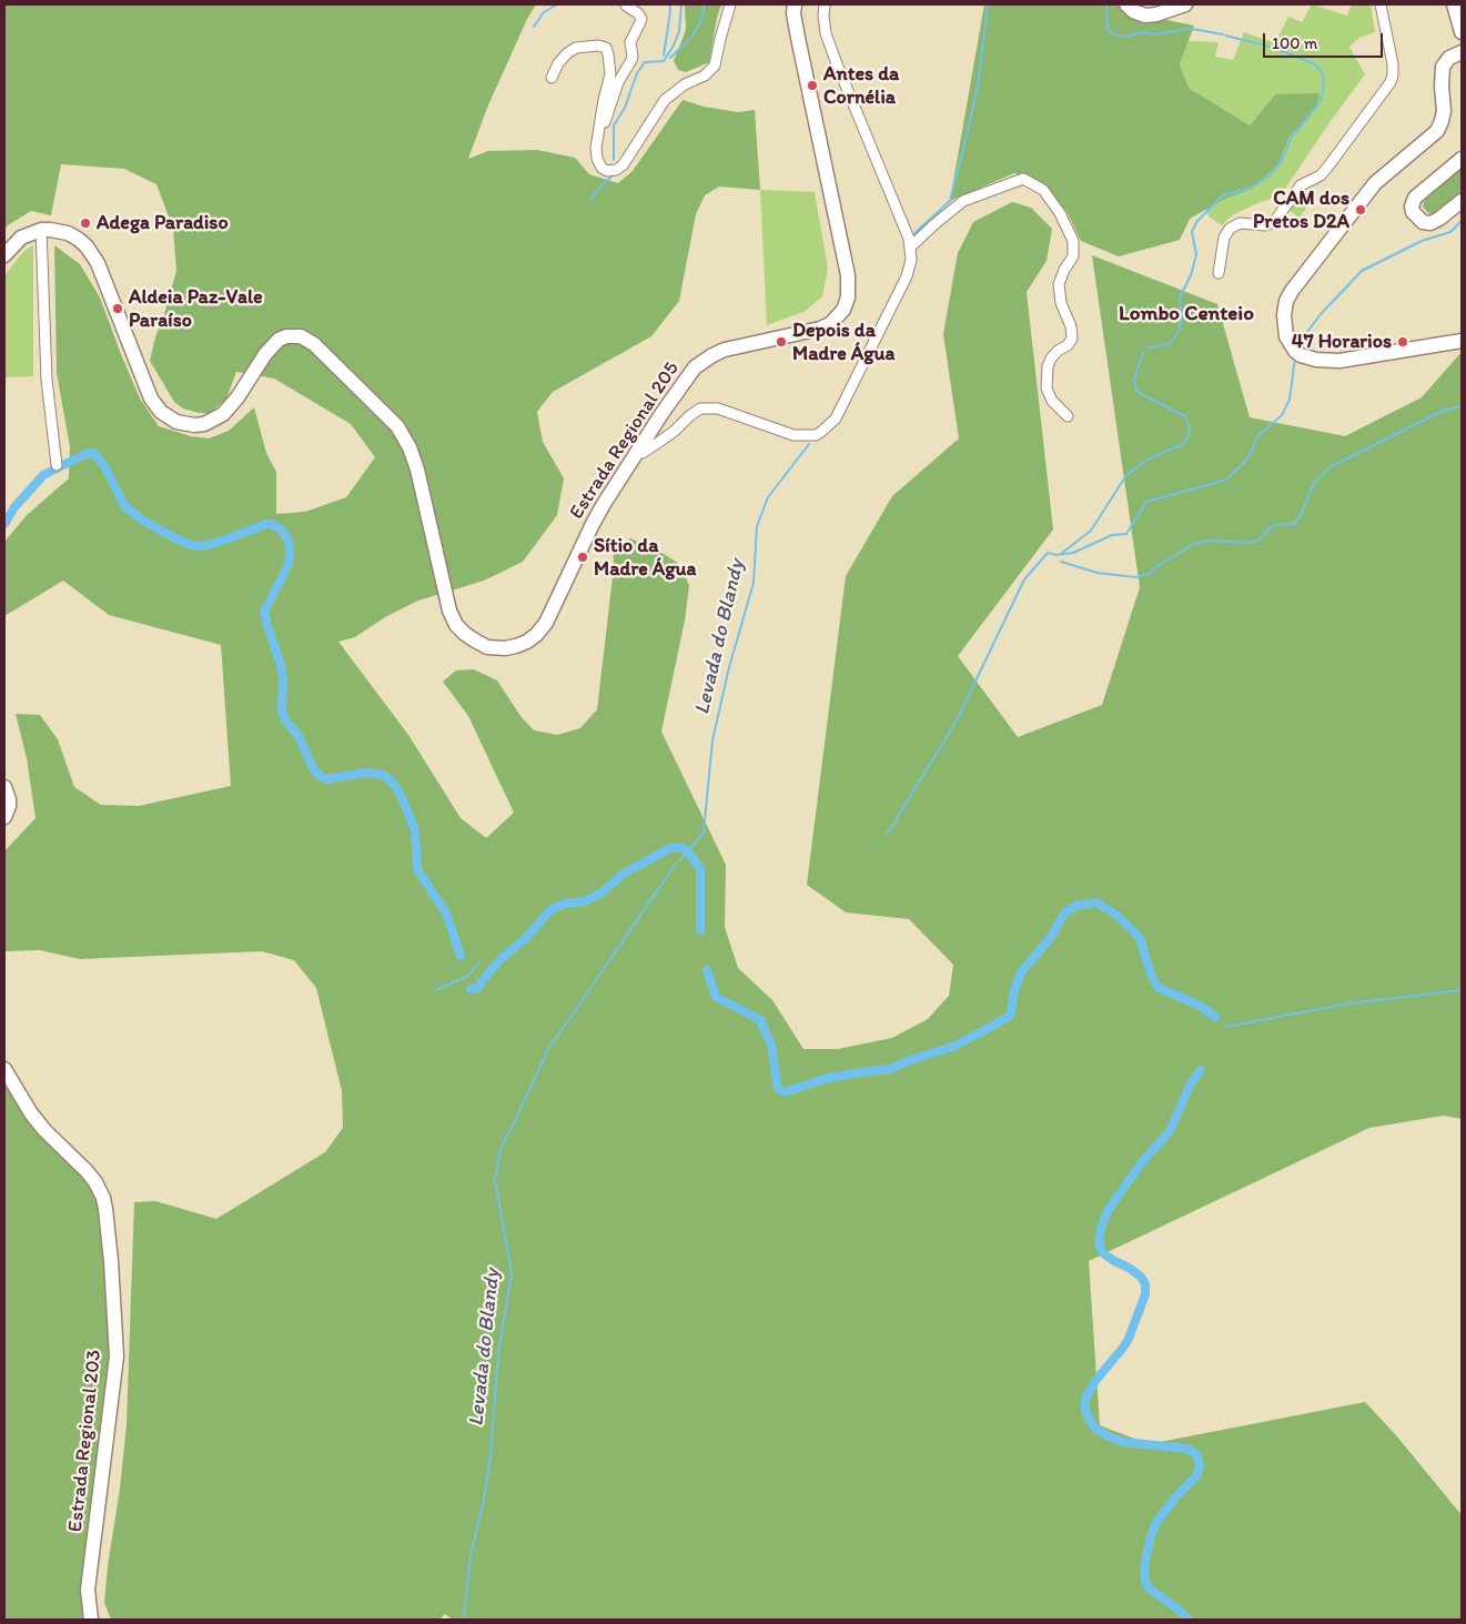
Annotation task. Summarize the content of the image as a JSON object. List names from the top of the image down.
{
  "streets": {
    "main road": ["Estrada Regional 205", "Estrada Regional 203"]
  },
  "districts": ["Lombo Centeio"],
  "water": ["Levada do Blandy"],
  "places": [
    "Antes da Cornélia",
    "CAM dos Pretos D2A",
    "Adega Paradiso",
    "Aldeia Paz-Vale Paraíso",
    "Depois da Madre Água",
    "47 Horarios",
    "Sítio da Madre Água"
  ],
  "scale_bar": "100 m"
}
